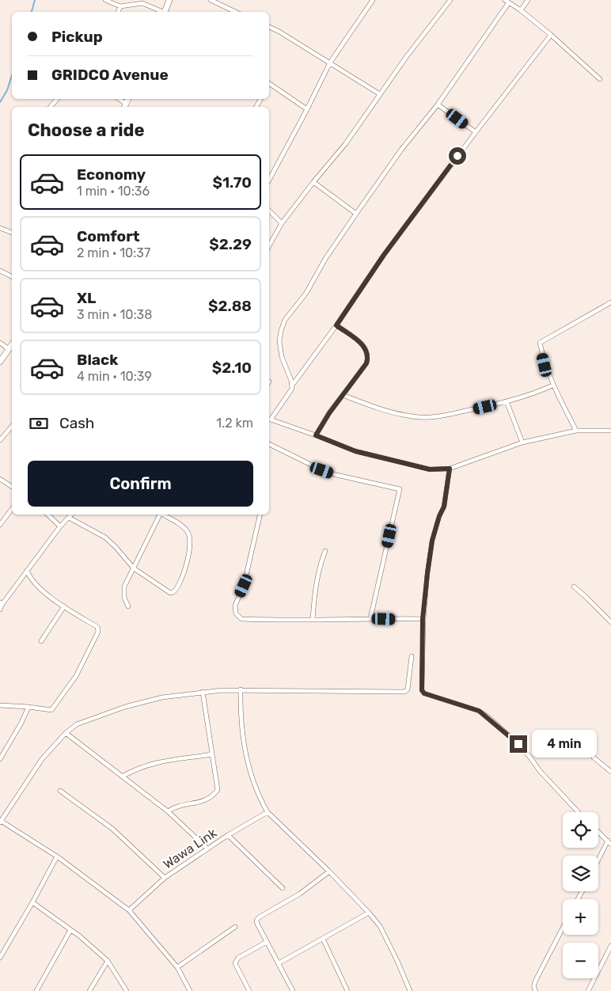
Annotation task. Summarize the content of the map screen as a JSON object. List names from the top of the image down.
{
  "streets": {
    "street": ["Wawa Link"]
  },
  "page": {
    "banner": ["Pickup", "GRIDCO Avenue"],
    "heading": "Choose a ride",
    "list": [
      {
        "name": "Economy",
        "note": "1 min · 10:36",
        "value": "$1.70"
      },
      {
        "name": "Comfort",
        "note": "2 min · 10:37",
        "value": "$2.29"
      },
      {
        "name": "XL",
        "note": "3 min · 10:38",
        "value": "$2.88"
      },
      {
        "name": "Black",
        "note": "4 min · 10:39",
        "value": "$2.10"
      }
    ],
    "pay": ["Cash", "1.2 km"],
    "buttons": "Confirm",
    "bubble": "4 min",
    "map_buttons": ["+", "−"]
  }
}
